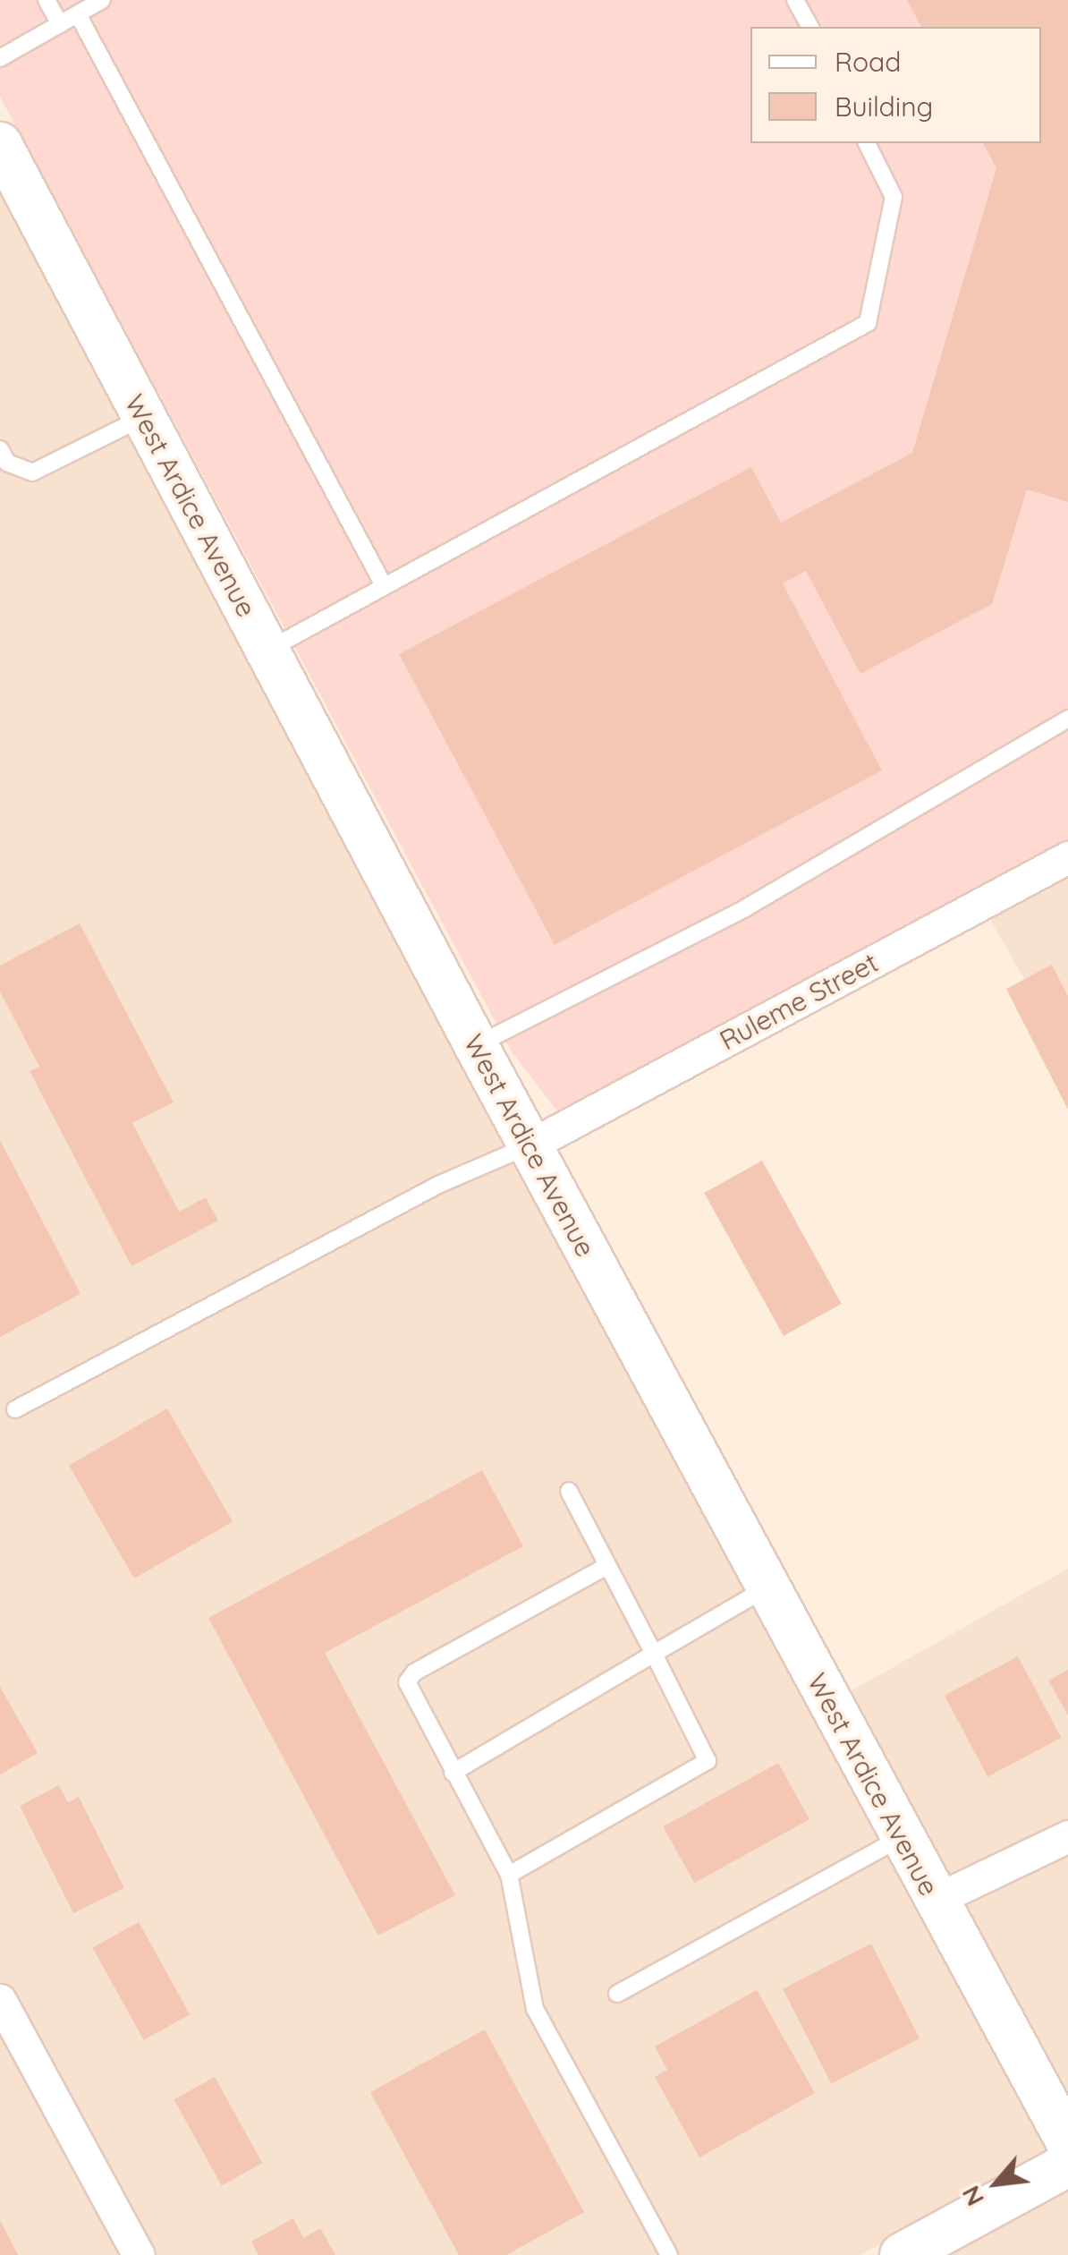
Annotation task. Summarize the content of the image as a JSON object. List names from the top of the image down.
{
  "streets": {
    "street": ["West Ardice Avenue", "Ruleme Street"]
  },
  "crossings": [
    ["West Ardice Avenue", "Ruleme Street"]
  ],
  "legend": ["Road", "Building"],
  "north": "bottom left"
}
